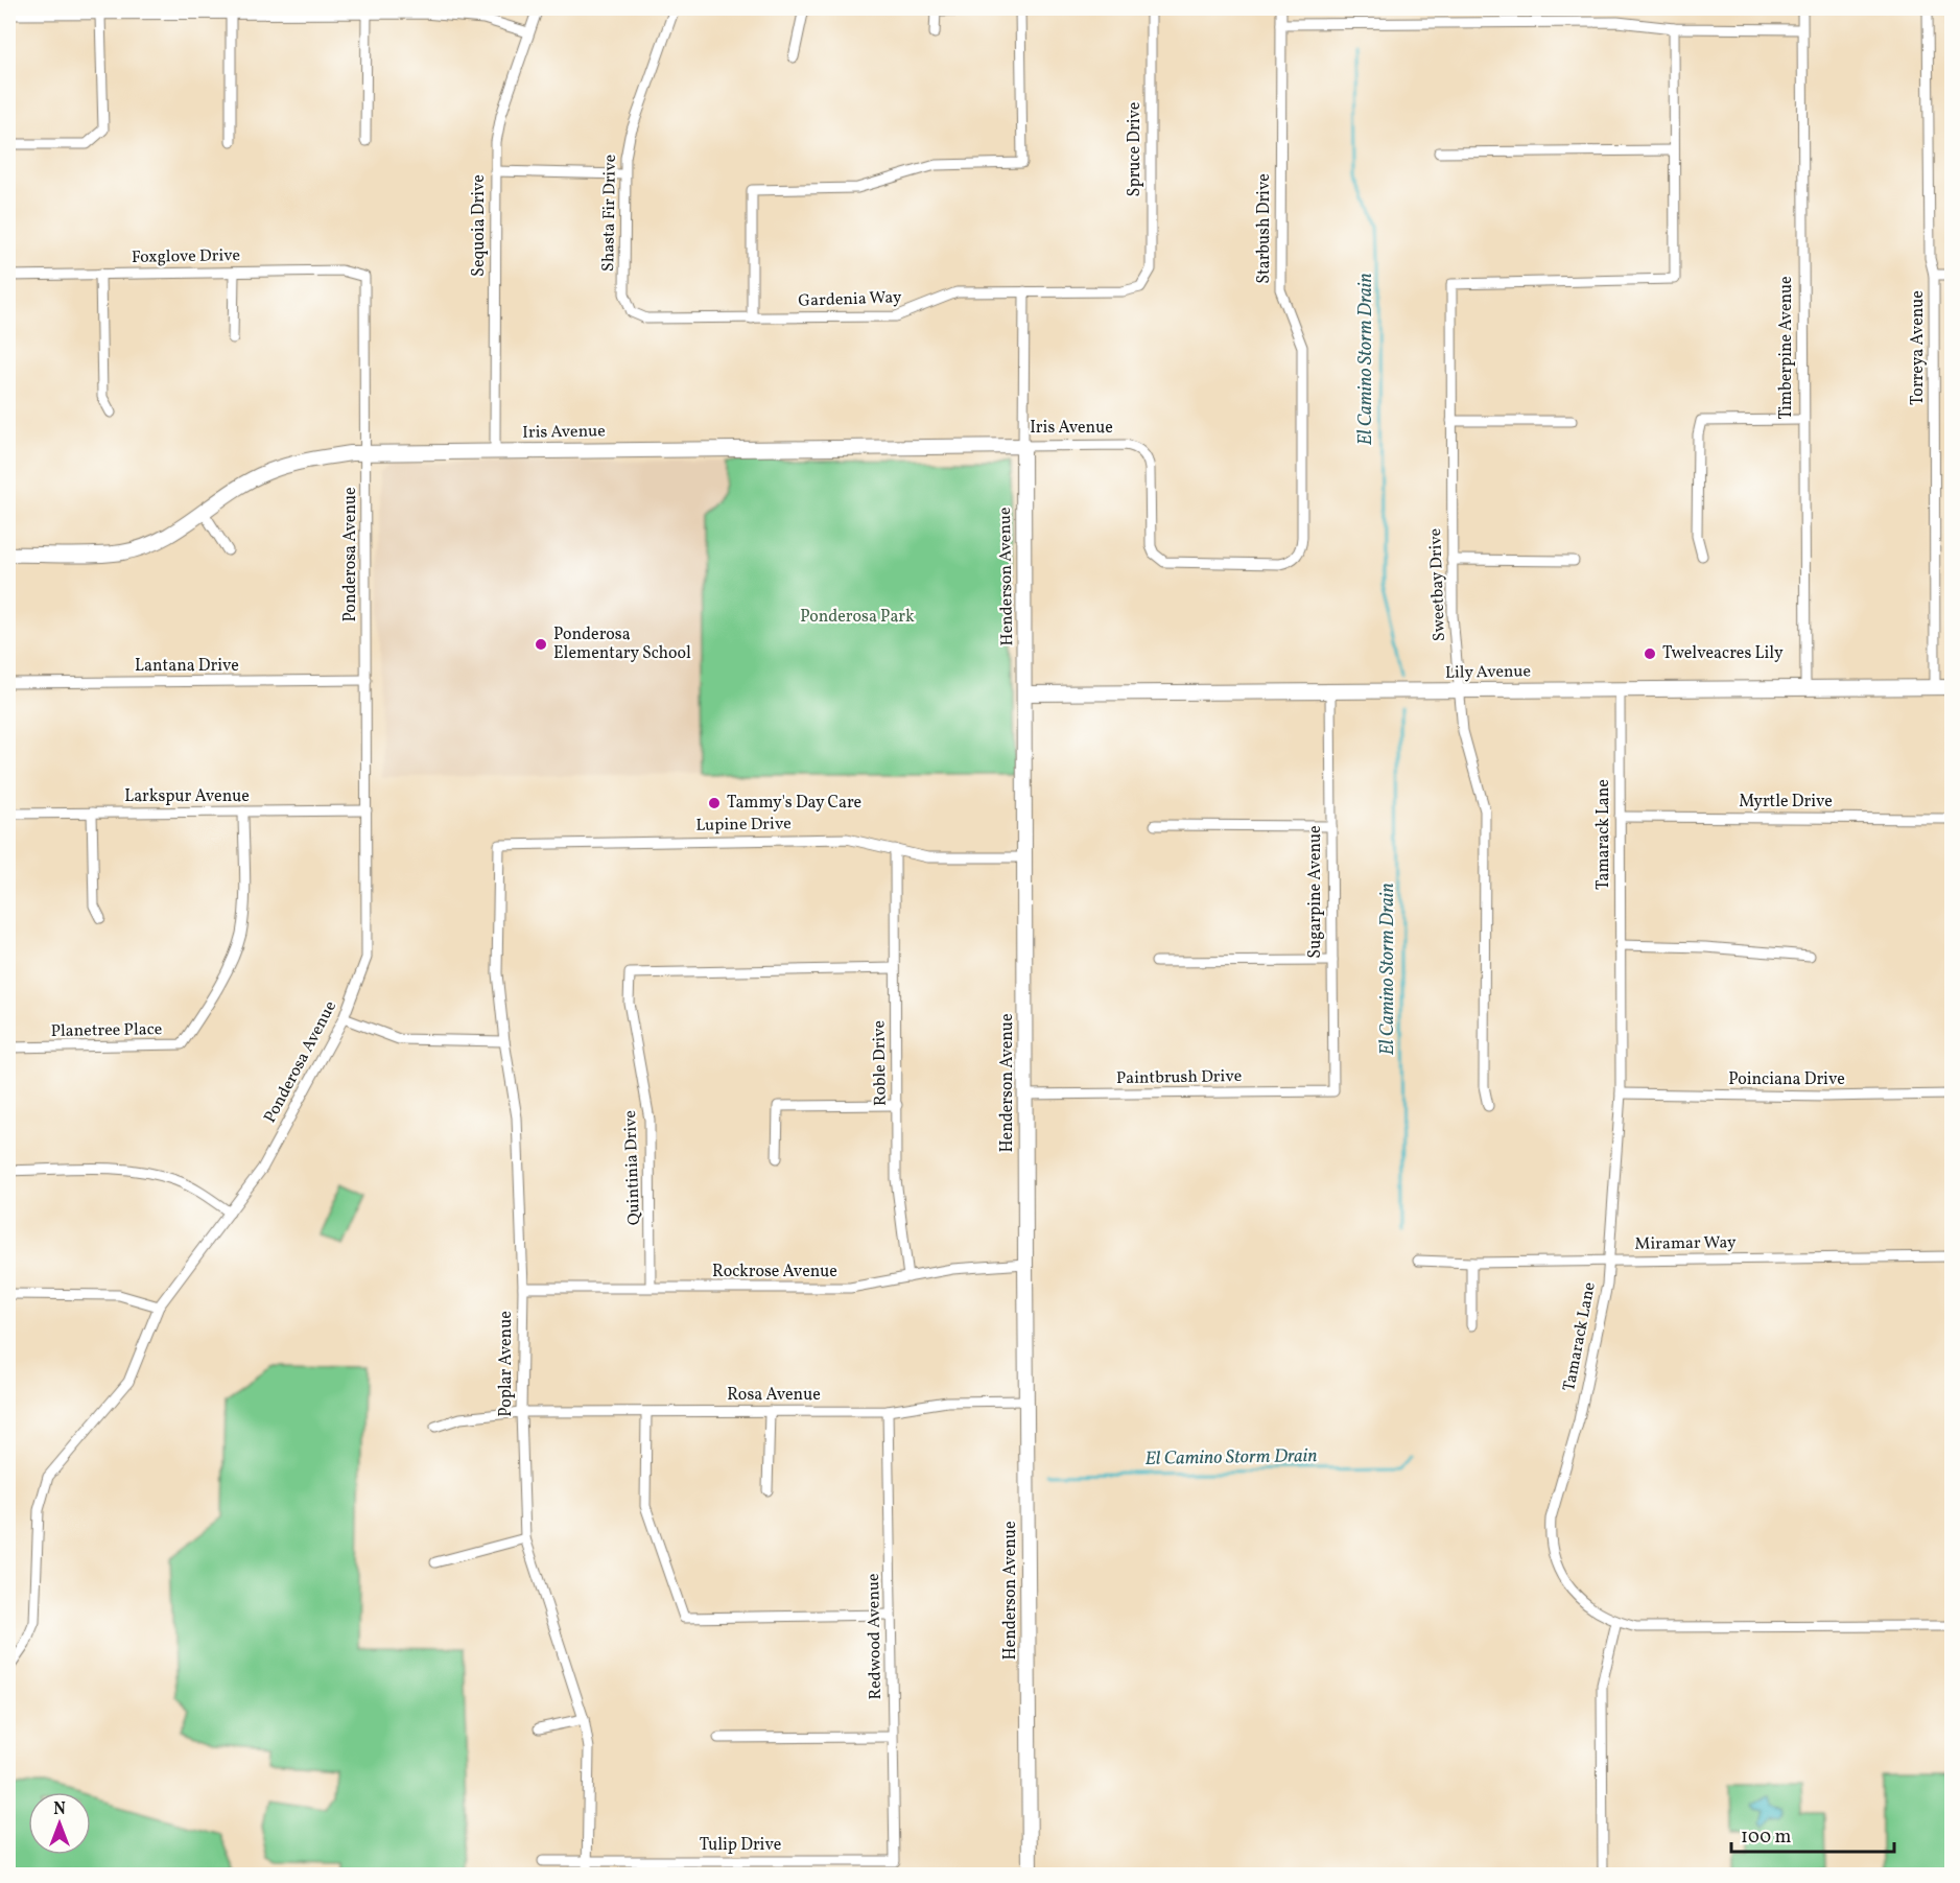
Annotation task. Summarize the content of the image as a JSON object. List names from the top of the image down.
{
  "streets": {
    "street": [
      "Spruce Drive",
      "Shasta Fir Drive",
      "Sequoia Drive",
      "Starbush Drive",
      "Foxglove Drive",
      "Gardenia Way",
      "Timberpine Avenue",
      "Torreya Avenue",
      "Iris Avenue",
      "Ponderosa Avenue",
      "Henderson Avenue",
      "Sweetbay Drive",
      "Lantana Drive",
      "Lily Avenue",
      "Larkspur Avenue",
      "Myrtle Drive",
      "Lupine Drive",
      "Tamarack Lane",
      "Sugarpine Avenue",
      "Planetree Place",
      "Roble Drive",
      "Paintbrush Drive",
      "Poinciana Drive",
      "Quintinia Drive",
      "Miramar Way",
      "Rockrose Avenue",
      "Poplar Avenue",
      "Rosa Avenue",
      "Redwood Avenue",
      "Tulip Drive"
    ]
  },
  "crossings": [
    ["Spruce Drive", "Gardenia Way"],
    ["Shasta Fir Drive", "Gardenia Way"],
    ["Sequoia Drive", "Iris Avenue"],
    ["Starbush Drive", "Iris Avenue"],
    ["Foxglove Drive", "Ponderosa Avenue"],
    ["Gardenia Way", "Henderson Avenue"],
    ["Timberpine Avenue", "Lily Avenue"],
    ["Torreya Avenue", "Lily Avenue"],
    ["Iris Avenue", "Ponderosa Avenue"],
    ["Iris Avenue", "Henderson Avenue"],
    ["Ponderosa Avenue", "Lantana Drive"],
    ["Ponderosa Avenue", "Larkspur Avenue"],
    ["Henderson Avenue", "Lily Avenue"],
    ["Henderson Avenue", "Lupine Drive"],
    ["Henderson Avenue", "Paintbrush Drive"],
    ["Henderson Avenue", "Rockrose Avenue"],
    ["Henderson Avenue", "Rosa Avenue"],
    ["Sweetbay Drive", "Lily Avenue"],
    ["Lily Avenue", "Tamarack Lane"],
    ["Lily Avenue", "Sugarpine Avenue"],
    ["Larkspur Avenue", "Planetree Place"],
    ["Myrtle Drive", "Tamarack Lane"],
    ["Lupine Drive", "Roble Drive"],
    ["Lupine Drive", "Poplar Avenue"],
    ["Tamarack Lane", "Poinciana Drive"],
    ["Tamarack Lane", "Miramar Way"],
    ["Sugarpine Avenue", "Paintbrush Drive"],
    ["Roble Drive", "Quintinia Drive"],
    ["Roble Drive", "Rockrose Avenue"],
    ["Quintinia Drive", "Rockrose Avenue"],
    ["Rockrose Avenue", "Poplar Avenue"],
    ["Poplar Avenue", "Rosa Avenue"],
    ["Poplar Avenue", "Tulip Drive"],
    ["Rosa Avenue", "Redwood Avenue"],
    ["Redwood Avenue", "Tulip Drive"]
  ],
  "water": ["El Camino Storm Drain"],
  "parks": ["Ponderosa Park"],
  "places": ["Ponderosa Elementary School", "Twelveacres Lily", "Tammy's Day Care"],
  "scale_bar": "100 m",
  "north": "top"
}
